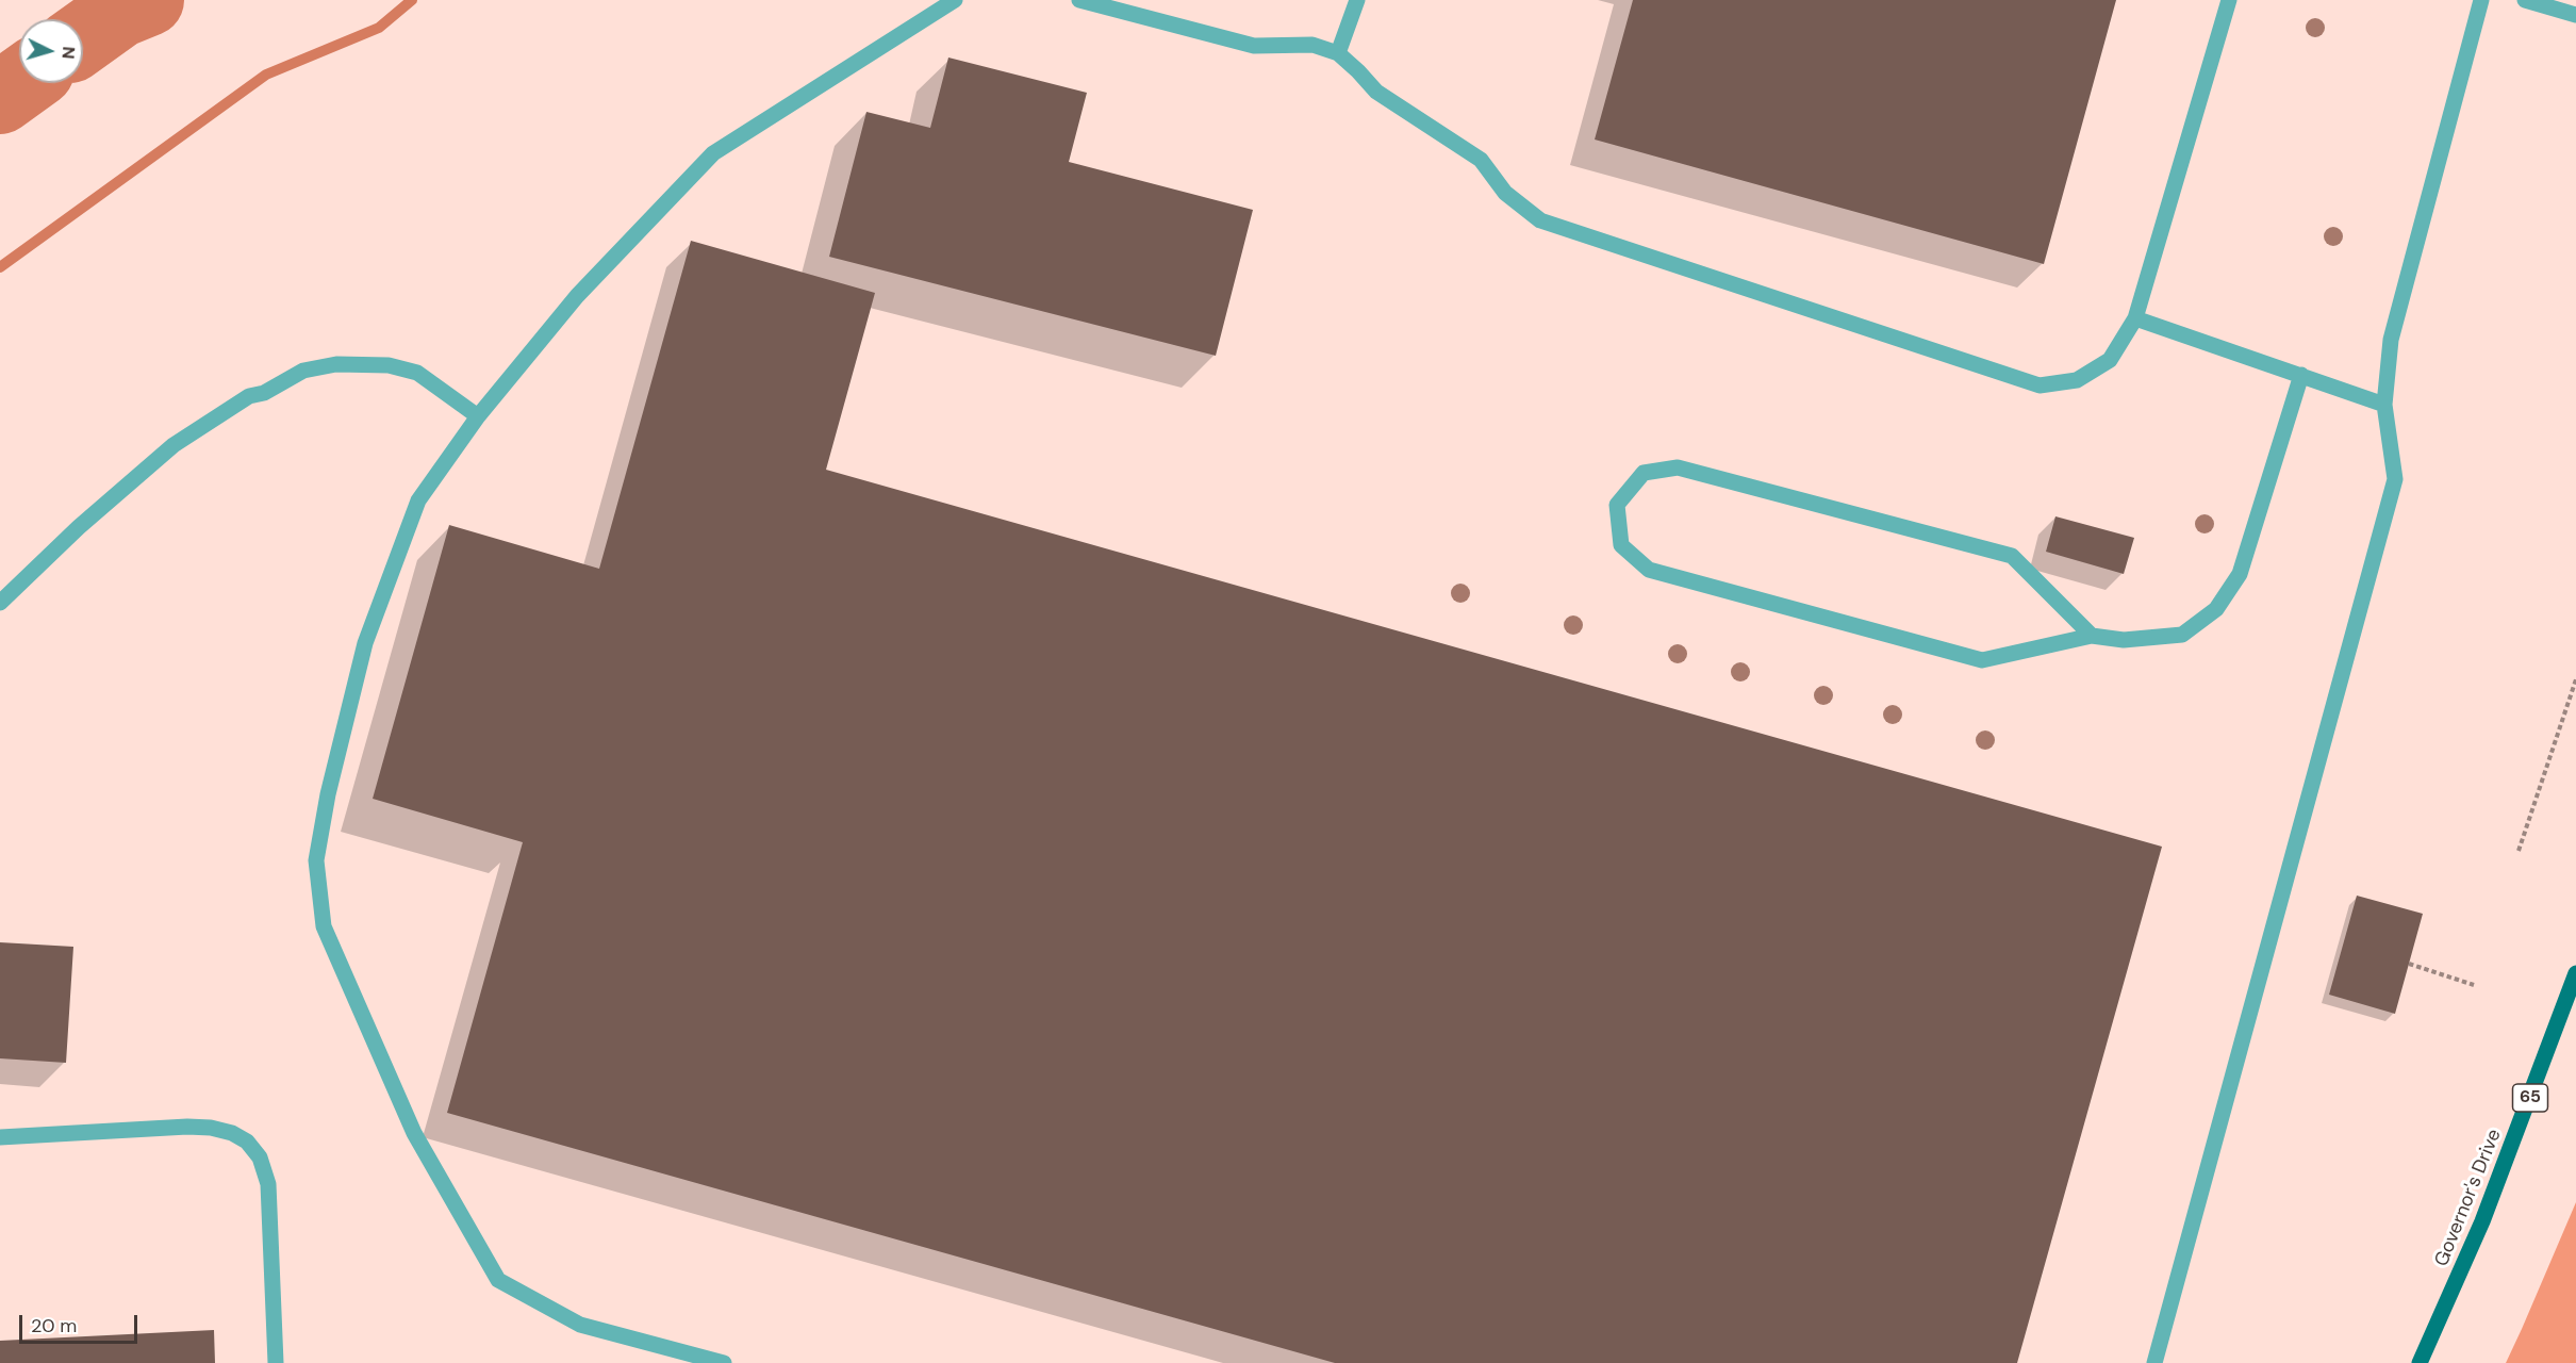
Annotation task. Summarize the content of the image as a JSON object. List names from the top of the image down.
{
  "streets": {
    "main road": ["65", "Governor's Drive"]
  },
  "scale_bar": "20 m",
  "north": "right"
}
